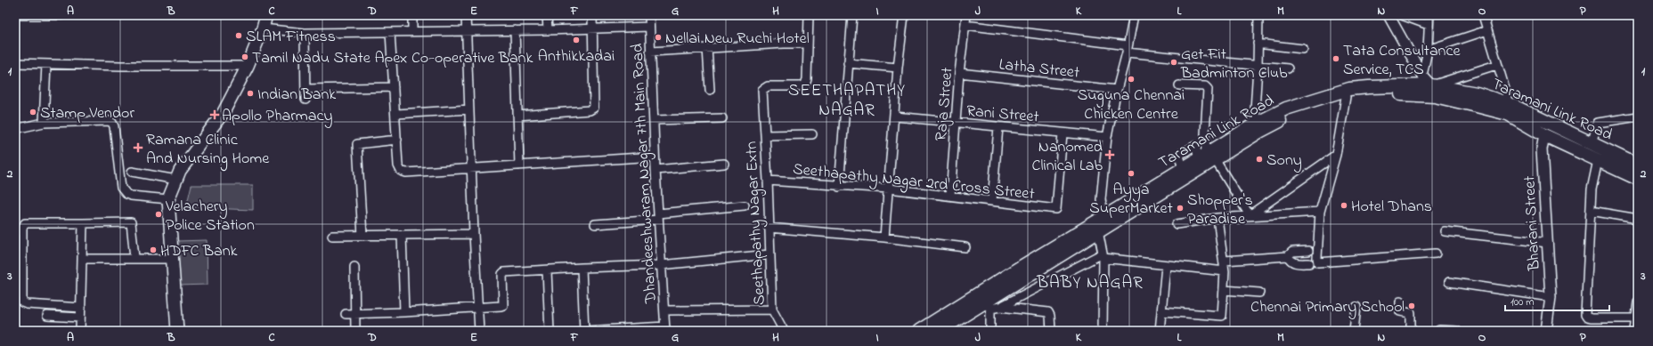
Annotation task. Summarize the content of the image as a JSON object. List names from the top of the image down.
{
  "streets": {
    "main road": ["Taramani Link Road"],
    "street": [
      "Latha Street",
      "Raja Street",
      "Rani Street",
      "Dhandeeshwaram Nagar 7th Main Road",
      "Seethapathy Nagar 2rd Cross Street",
      "Seethapathy Nagar Extn",
      "Bharani Street"
    ]
  },
  "crossings": [
    ["Latha Street", "Raja Street"],
    ["Raja Street", "Rani Street"],
    ["Raja Street", "Seethapathy Nagar 2rd Cross Street"],
    ["Taramani Link Road", "Bharani Street"],
    ["Rani Street", "Seethapathy Nagar 2rd Cross Street"],
    ["Seethapathy Nagar 2rd Cross Street", "Seethapathy Nagar Extn"]
  ],
  "districts": ["SEETHAPATHY NAGAR", "BABY NAGAR"],
  "places": {
    "other": [
      "SLAM Fitness",
      "Nellai New Ruchi Hotel",
      "Anthikkadai",
      "Tamil Nadu State Apex Co-operative Bank",
      "Tata Consultance Service, TCS",
      "Get Fit Badminton Club",
      "Suguna Chennai Chicken Centre",
      "Indian Bank",
      "Stamp Vendor",
      "Sony",
      "Ayya SuperMarket",
      "Hotel Dhans",
      "Shopper's Paradise",
      "Velachery Police Station",
      "HDFC Bank",
      "Chennai Primary School"
    ],
    "health": ["Apollo Pharmacy", "Ramana Clinic And Nursing Home", "Nanomed Clinical Lab"]
  },
  "scale_bar": "100 m",
  "grid": {
    "columns": [
      "A",
      "B",
      "C",
      "D",
      "E",
      "F",
      "G",
      "H",
      "I",
      "J",
      "K",
      "L",
      "M",
      "N",
      "O",
      "P"
    ],
    "rows": ["1", "2", "3"]
  }
}
